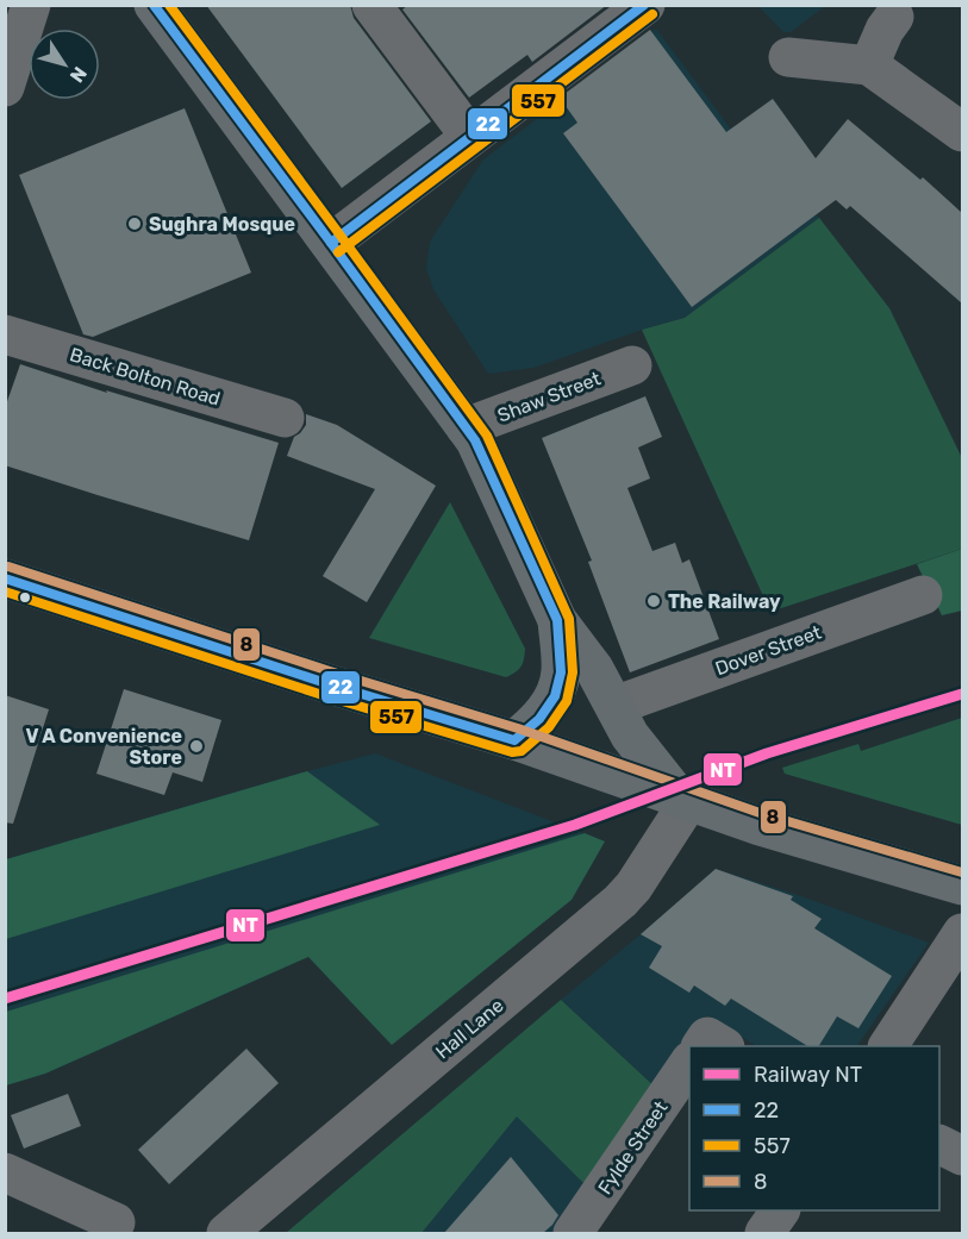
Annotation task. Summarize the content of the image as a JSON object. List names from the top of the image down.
{
  "streets": {
    "street": [
      "Back Bolton Road",
      "Shaw Street",
      "Dover Street",
      "Hall Lane",
      "Fylde Street"
    ]
  },
  "places": ["Sughra Mosque", "The Railway", "V A Convenience Store"],
  "lines": [
    "transit line 22",
    "transit line 557",
    "transit line 8",
    "rail line NT"
  ],
  "legend": [
    "Railway NT",
    "22",
    "557",
    "8"
  ],
  "north": "bottom right"
}
